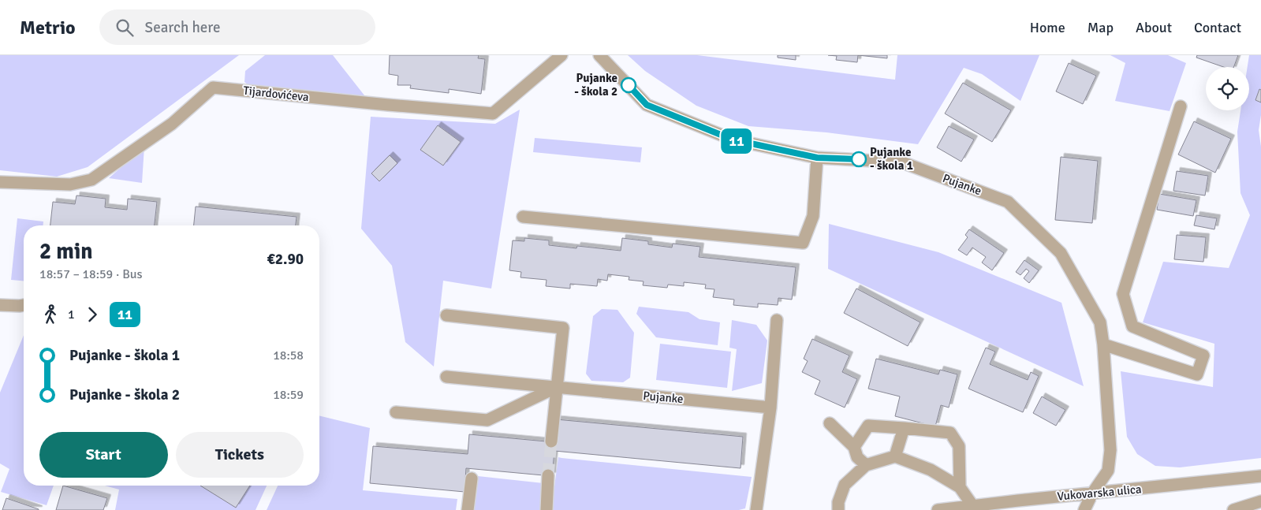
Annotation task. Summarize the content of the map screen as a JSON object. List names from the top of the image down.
{
  "streets": {
    "street": ["Tijardovićeva", "Pujanke", "Vukovarska ulica"]
  },
  "crossings": [
    ["Pujanke", "Vukovarska ulica"]
  ],
  "places": ["Pujanke - škola 2", "Pujanke - škola 1"],
  "lines": ["bus line 11"],
  "page": {
    "header": "Metrio",
    "search": "Search here",
    "nav": [
      "Home",
      "Map",
      "About",
      "Contact"
    ],
    "on_map": "11",
    "heading": ["2 min", "18:57 – 18:59 · Bus", "€2.90"],
    "legs": ["1", "11"],
    "list": [
      {
        "name": "Pujanke - škola 1",
        "value": "18:58"
      },
      {
        "name": "Pujanke - škola 2",
        "value": "18:59"
      }
    ],
    "buttons": ["Start", "Tickets"]
  }
}
